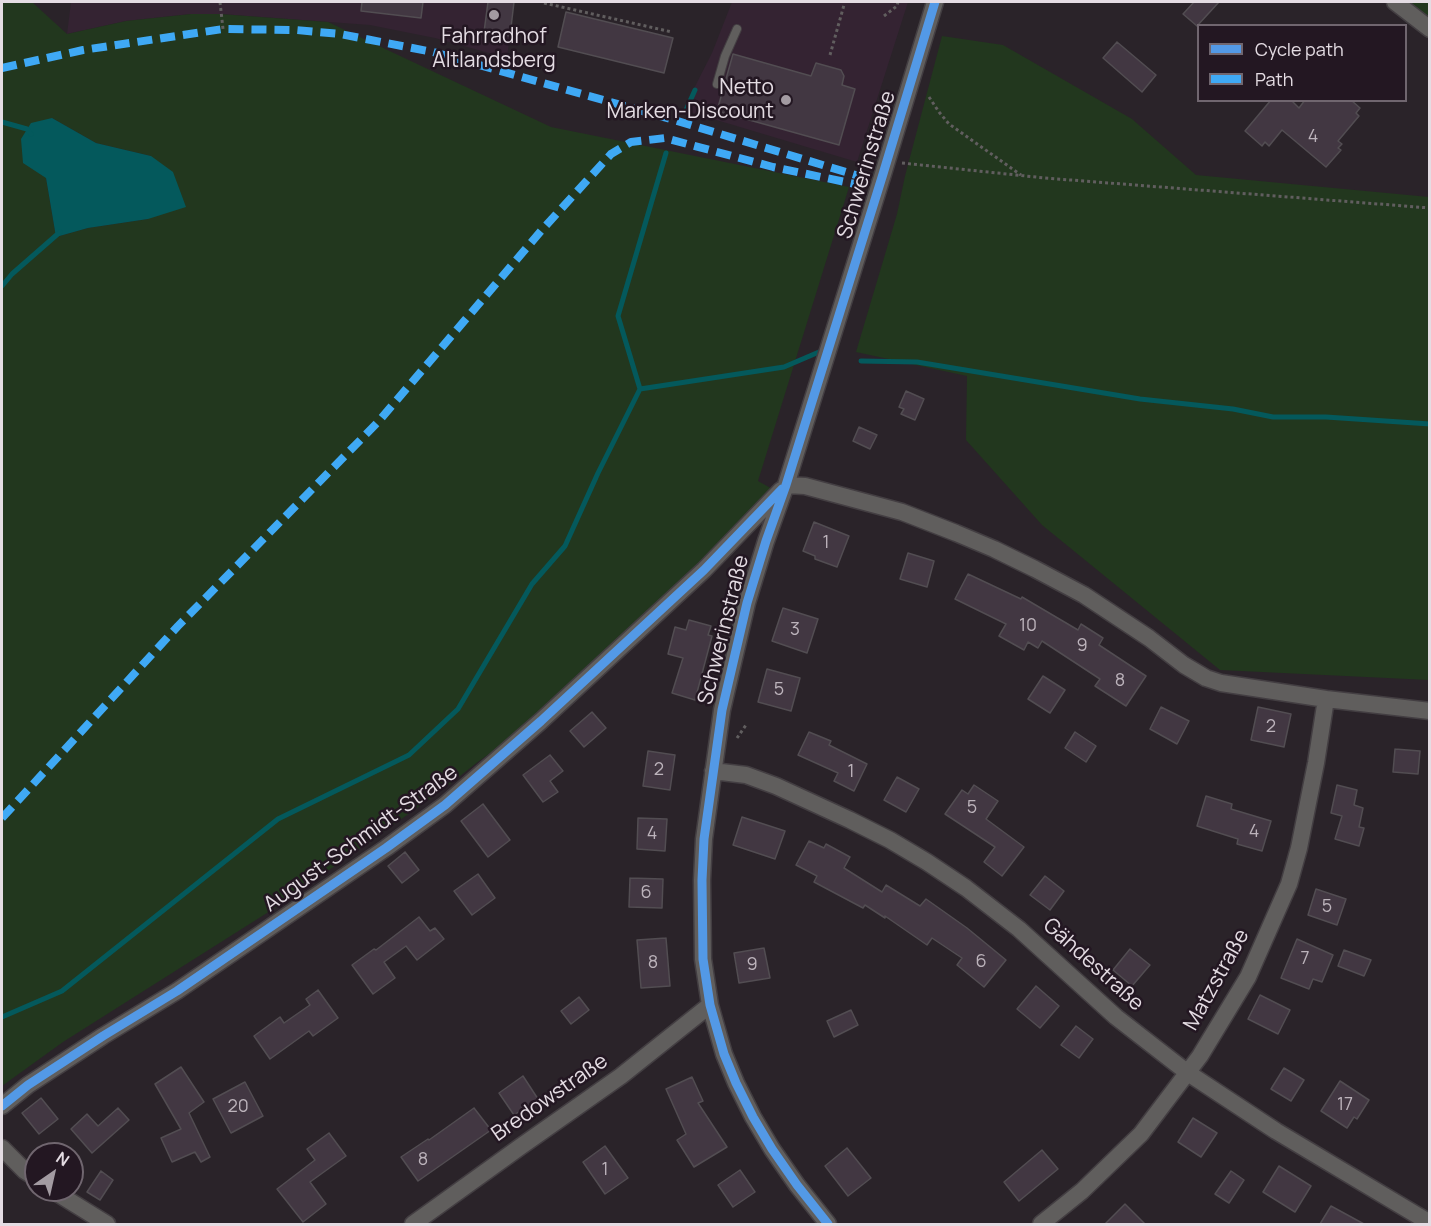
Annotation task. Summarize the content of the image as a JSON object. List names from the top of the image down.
{
  "streets": {
    "street": [
      "Schwerinstraße",
      "August-Schmidt-Straße",
      "Gähdestraße",
      "Matzstraße",
      "Bredowstraße"
    ]
  },
  "crossings": [
    ["Schwerinstraße", "August-Schmidt-Straße"],
    ["Schwerinstraße", "Gähdestraße"],
    ["Schwerinstraße", "Bredowstraße"],
    ["Gähdestraße", "Matzstraße"]
  ],
  "places": ["Fahrradhof Altlandsberg", "Netto Marken-Discount"],
  "house_numbers": [
    "4",
    "1",
    "10",
    "3",
    "9",
    "8",
    "5",
    "2",
    "2",
    "1",
    "5",
    "4",
    "4",
    "6",
    "5",
    "7",
    "6",
    "8",
    "9",
    "17",
    "20",
    "8",
    "1"
  ],
  "legend": ["Cycle path", "Path"],
  "north": "top right"
}
